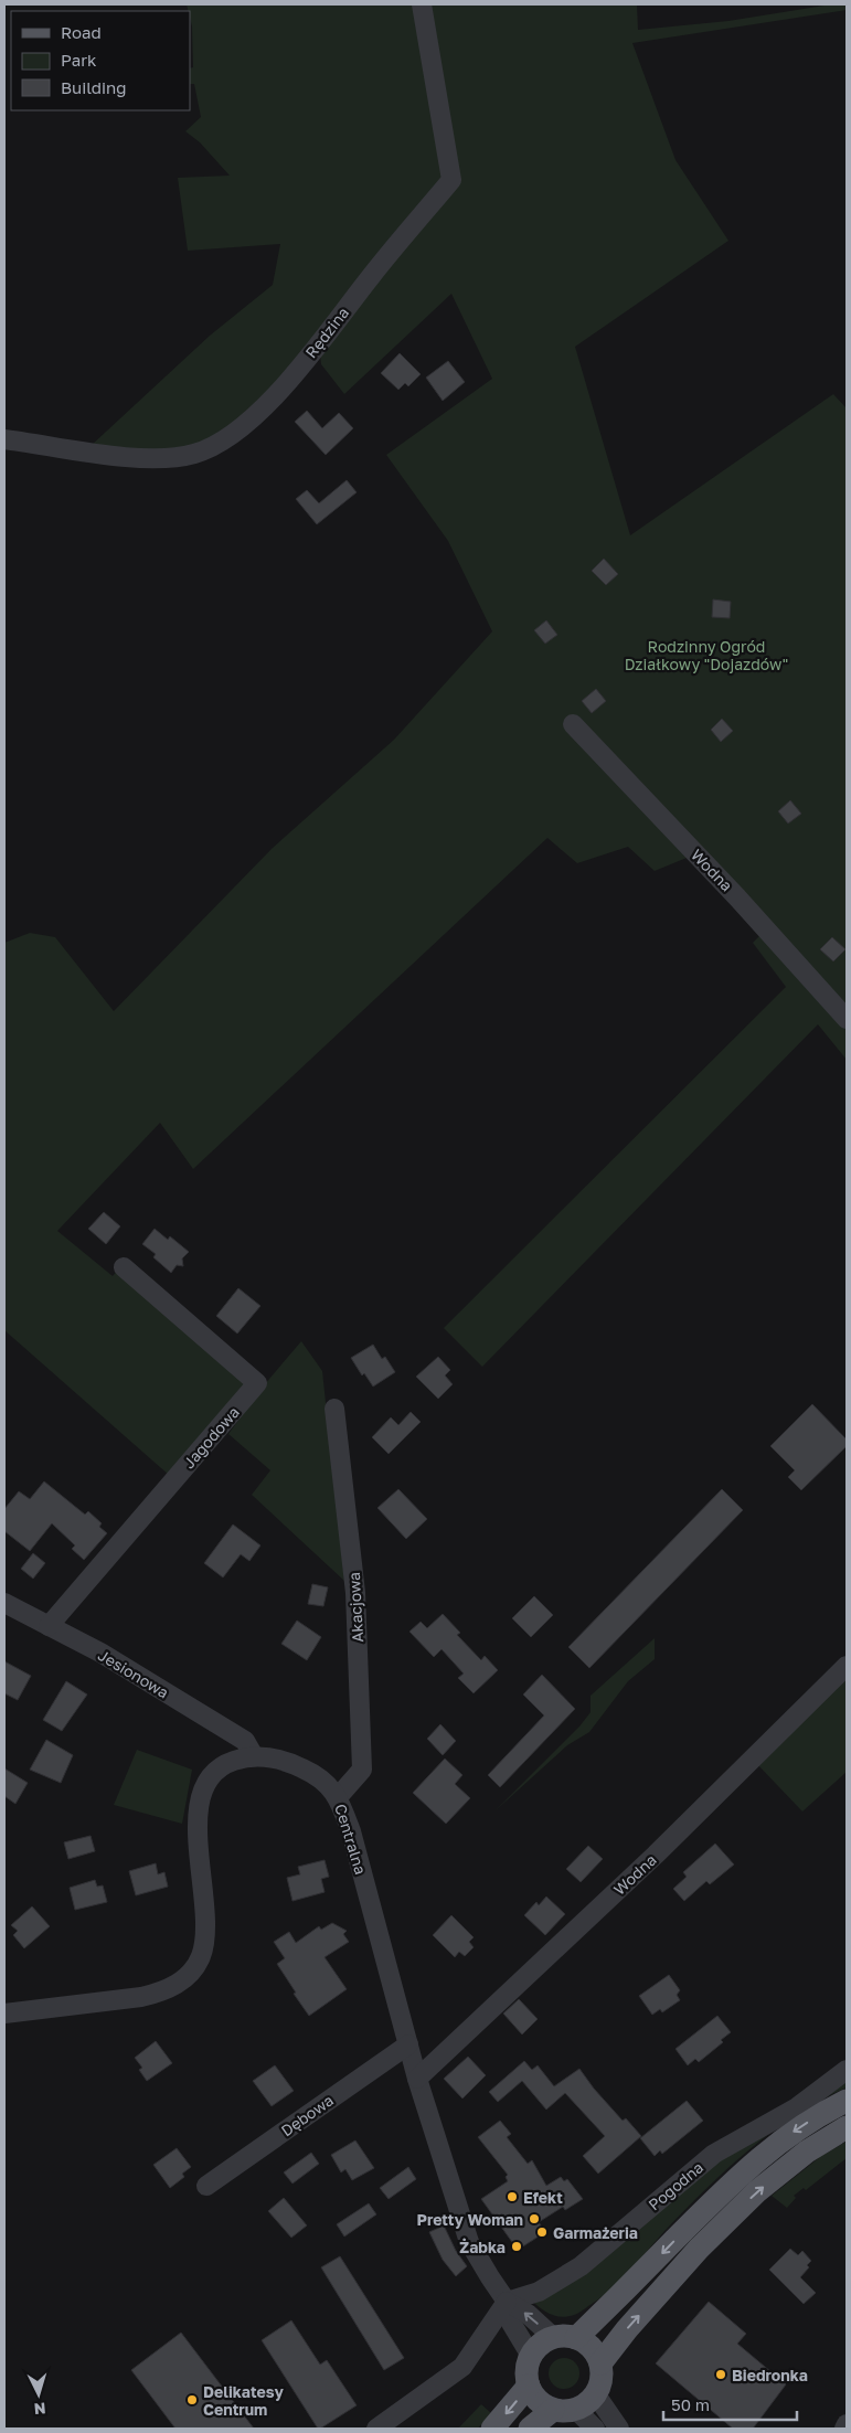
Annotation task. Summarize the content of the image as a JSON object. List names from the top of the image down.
{
  "streets": {
    "street": [
      "Rędzina",
      "Wodna",
      "Jagodowa",
      "Akacjowa",
      "Jesionowa",
      "Centralna",
      "Dębowa",
      "Pogodna"
    ]
  },
  "crossings": [
    ["Wodna", "Centralna"],
    ["Jagodowa", "Jesionowa"],
    ["Akacjowa", "Centralna"],
    ["Jesionowa", "Centralna"],
    ["Centralna", "Dębowa"],
    ["Centralna", "Pogodna"]
  ],
  "parks": ["Rodzinny Ogród Działkowy \"Dojazdów\""],
  "places": [
    "Efekt",
    "Pretty Woman",
    "Garmażeria",
    "Żabka",
    "Biedronka",
    "Delikatesy Centrum"
  ],
  "legend": ["Road", "Park", "Building"],
  "scale_bar": "50 m",
  "north": "bottom"
}
